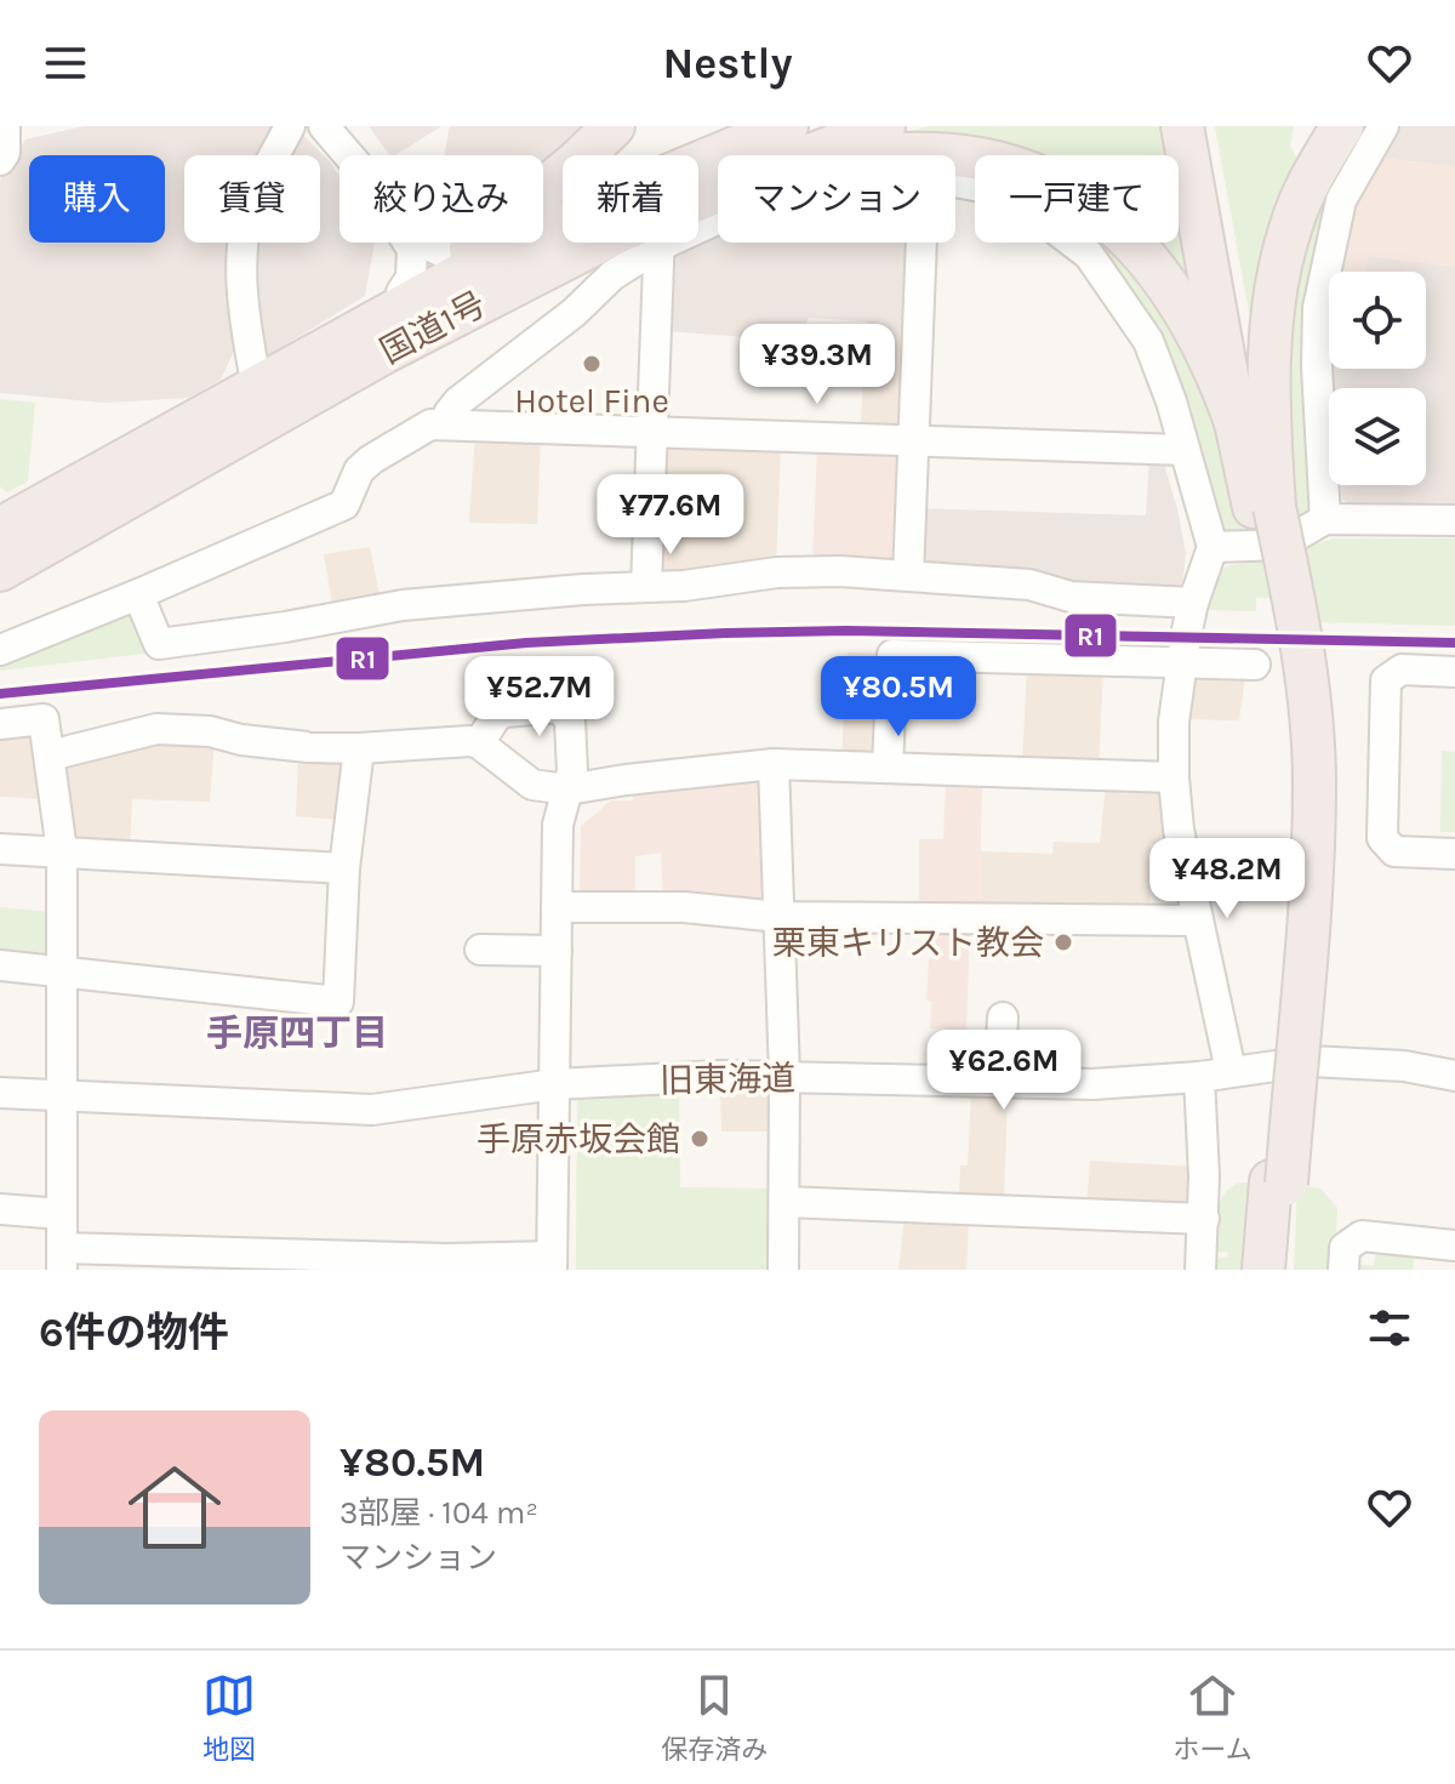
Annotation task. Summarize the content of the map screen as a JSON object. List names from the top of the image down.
{
  "streets": {
    "highway": ["国道1号"],
    "street": ["旧東海道"]
  },
  "districts": ["手原四丁目"],
  "places": ["Hotel Fine", "栗東キリスト教会", "手原赤坂会館"],
  "lines": ["transit line R1"],
  "page": {
    "header": "Nestly",
    "chip": [
      "購入",
      "賃貸",
      "絞り込み",
      "新着",
      "マンション",
      "一戸建て"
    ],
    "price": [
      "¥39.3M",
      "¥77.6M",
      "¥52.7M",
      "¥80.5M",
      "¥48.2M",
      "¥62.6M"
    ],
    "heading": "6件の物件",
    "list": [
      {
        "name": "¥80.5M",
        "note": "3部屋 · 104 m² · マンション"
      }
    ],
    "tabs": ["地図", "保存済み", "ホーム"]
  }
}
